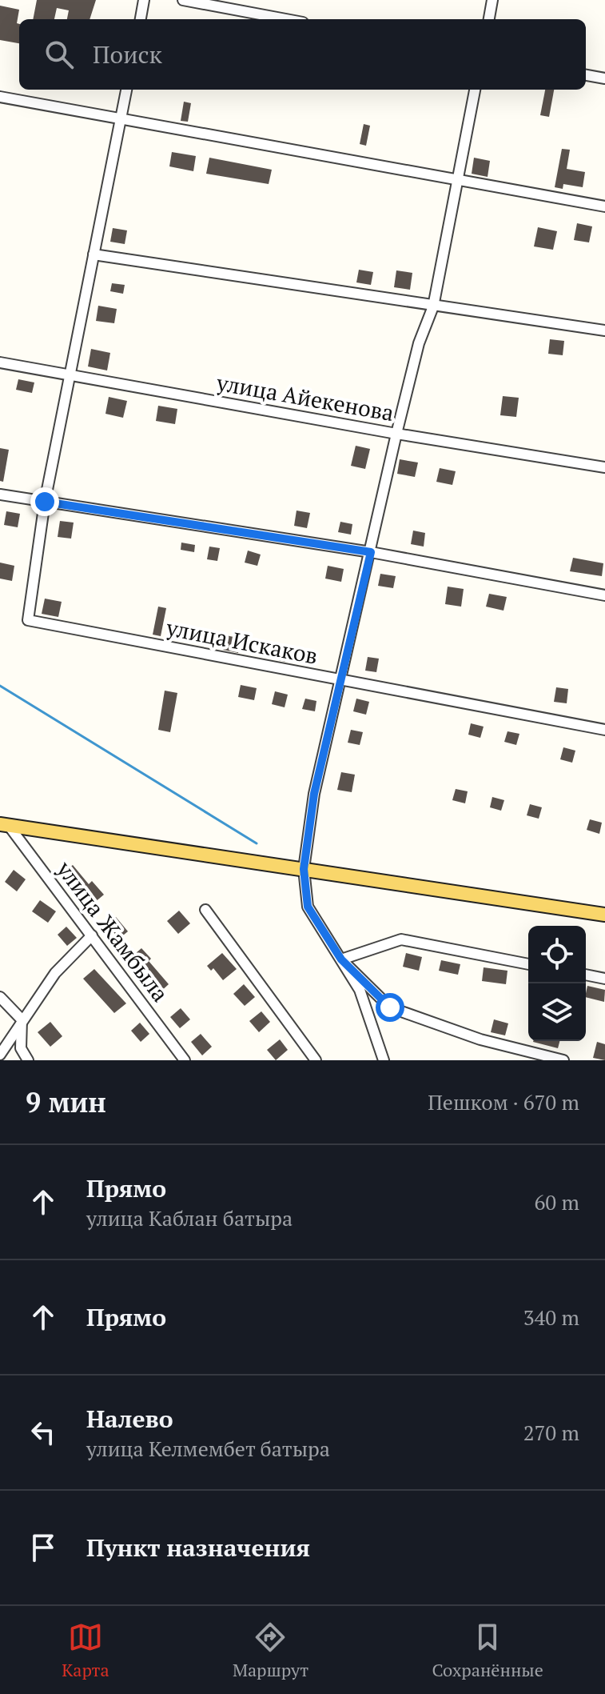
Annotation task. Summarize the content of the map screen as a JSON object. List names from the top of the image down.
{
  "streets": {
    "street": ["улица Айекенова", "улица Искаков", "улица Жамбыла"]
  },
  "page": {
    "search": "Поиск",
    "heading": ["9 мин", "Пешком · 670 m"],
    "list": [
      ["Прямо", "улица Каблан батыра", "60 m"],
      ["Прямо", "340 m"],
      ["Налево", "улица Келмембет батыра", "270 m"],
      "Пункт назначения"
    ],
    "nav": ["Карта", "Маршрут", "Сохранённые"]
  }
}
